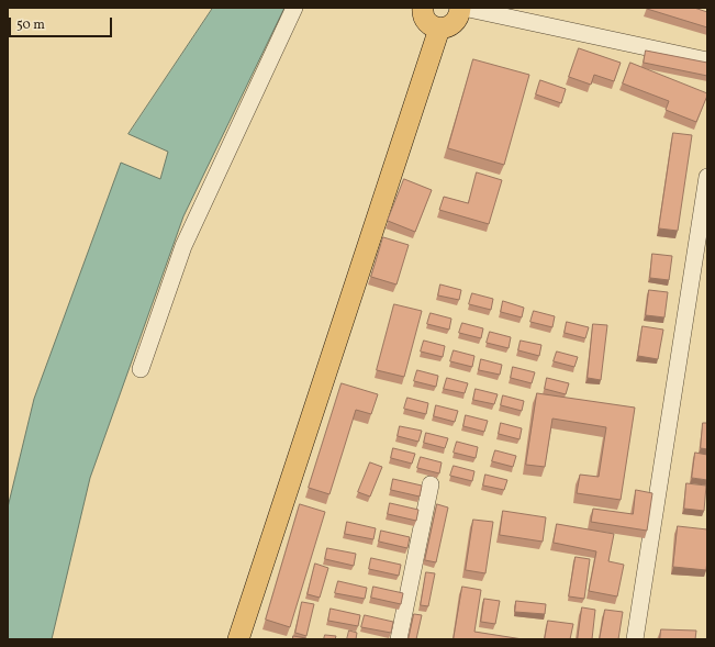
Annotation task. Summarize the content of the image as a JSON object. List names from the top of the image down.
{
  "scale_bar": "50 m"
}
